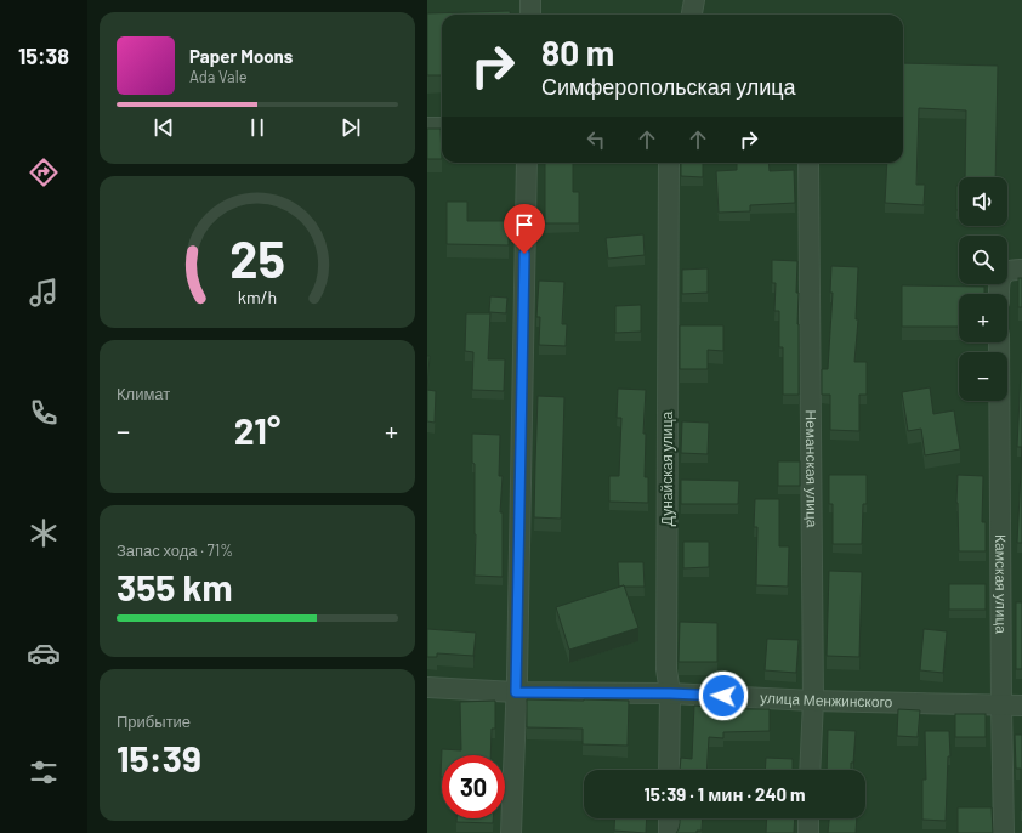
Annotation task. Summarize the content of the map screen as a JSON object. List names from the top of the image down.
{
  "streets": {
    "street": [
      "Дунайская улица",
      "Неманская улица",
      "Камская улица",
      "улица Менжинского"
    ]
  },
  "crossings": [
    ["Дунайская улица", "улица Менжинского"],
    ["Неманская улица", "улица Менжинского"],
    ["Камская улица", "улица Менжинского"]
  ],
  "page": {
    "tabs": "15:38",
    "turn": ["80 m", "Симферопольская улица"],
    "song": ["Paper Moons", "Ada Vale"],
    "map_buttons": ["+", "−"],
    "tile": [
      "Климат",
      ["Запас хода · 71%", "355 km"],
      ["Прибытие", "15:39"]
    ],
    "heat": ["−", "21°", "+"],
    "limit": "30",
    "trip": "15:39 · 1 мин · 240 m",
    "gauge": ["25", "km/h"]
  }
}
